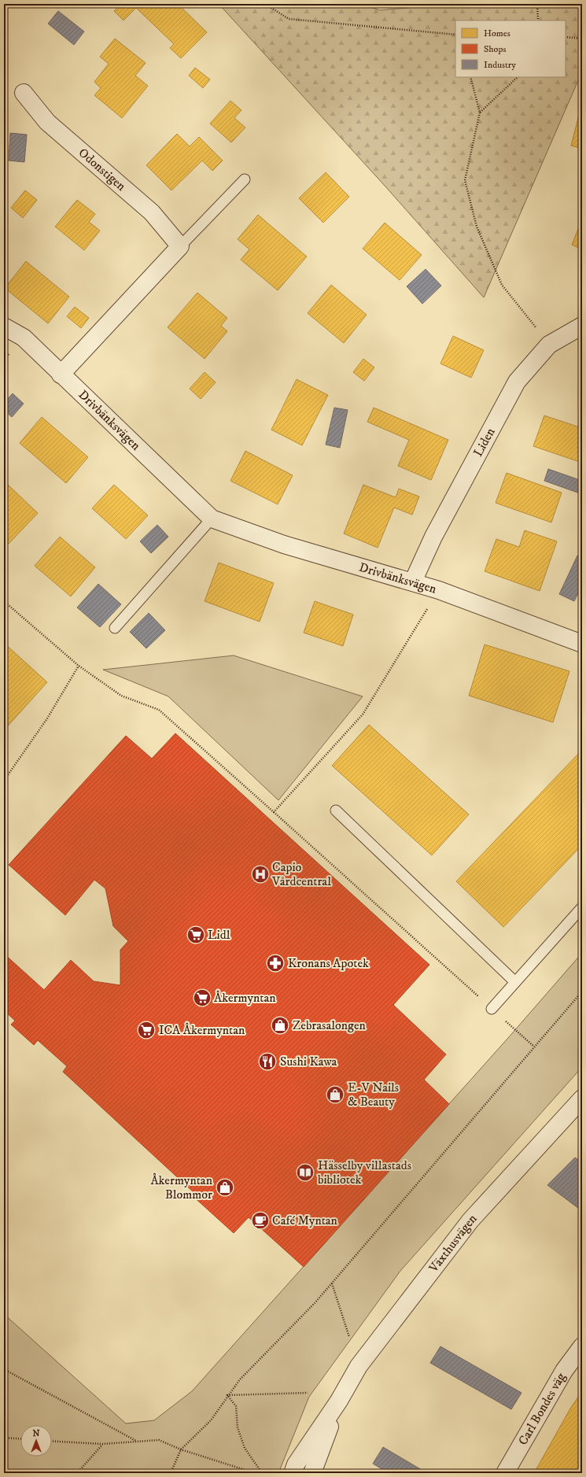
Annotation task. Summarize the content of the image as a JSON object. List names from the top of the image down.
{
  "streets": {
    "street": [
      "Odonstigen",
      "Drivbänksvägen",
      "Liden",
      "Växthusvägen",
      "Carl Bondes väg"
    ]
  },
  "crossings": [
    ["Drivbänksvägen", "Liden"]
  ],
  "places": {
    "hospital": ["Capio Vårdcentral"],
    "supermarket": ["Lidl", "Åkermyntan", "ICA Åkermyntan"],
    "pharmacy": ["Kronans Apotek"],
    "shop": ["Zebrasalongen", "E-V Nails & Beauty", "Åkermyntan Blommor"],
    "restaurant": ["Sushi Kawa"],
    "library": ["Hässelby villastads bibliotek"],
    "cafe": ["Café Myntan"]
  },
  "legend": ["Homes", "Shops", "Industry"],
  "north": "top"
}
